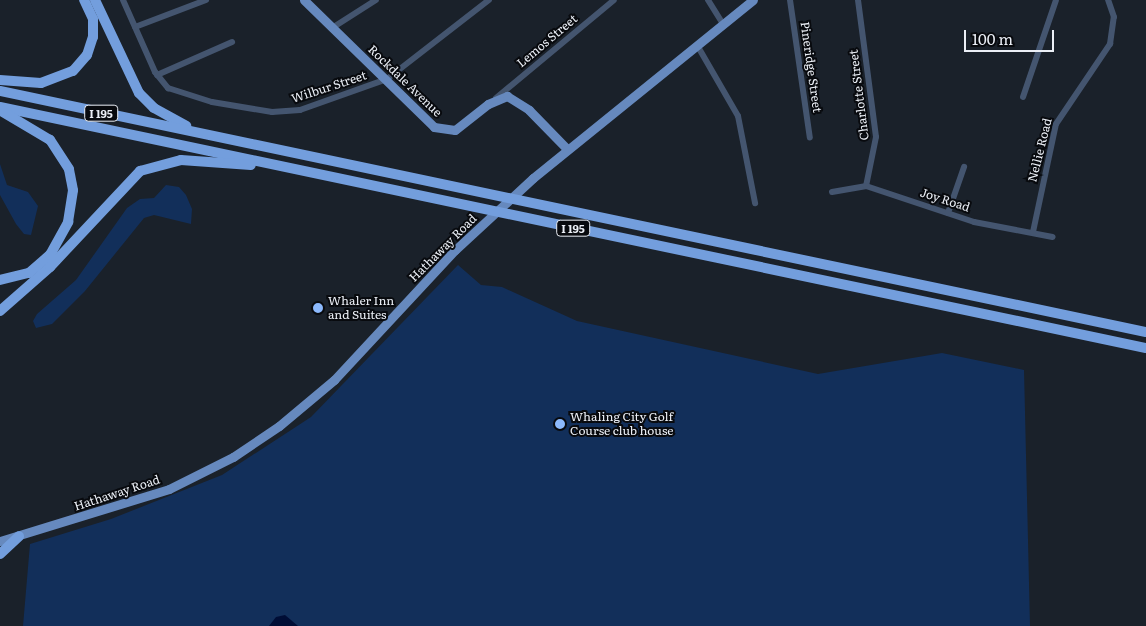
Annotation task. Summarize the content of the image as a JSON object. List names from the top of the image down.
{
  "streets": {
    "highway": ["I 195"],
    "main road": ["Rockdale Avenue", "Hathaway Road"],
    "street": [
      "Lemos Street",
      "Pineridge Street",
      "Wilbur Street",
      "Charlotte Street",
      "Nellie Road",
      "Joy Road"
    ]
  },
  "crossings": [
    ["Lemos Street", "Rockdale Avenue"],
    ["Rockdale Avenue", "Wilbur Street"],
    ["Charlotte Street", "Joy Road"],
    ["Nellie Road", "Joy Road"]
  ],
  "places": ["Whaler Inn and Suites", "Whaling City Golf Course club house"],
  "scale_bar": "100 m"
}
